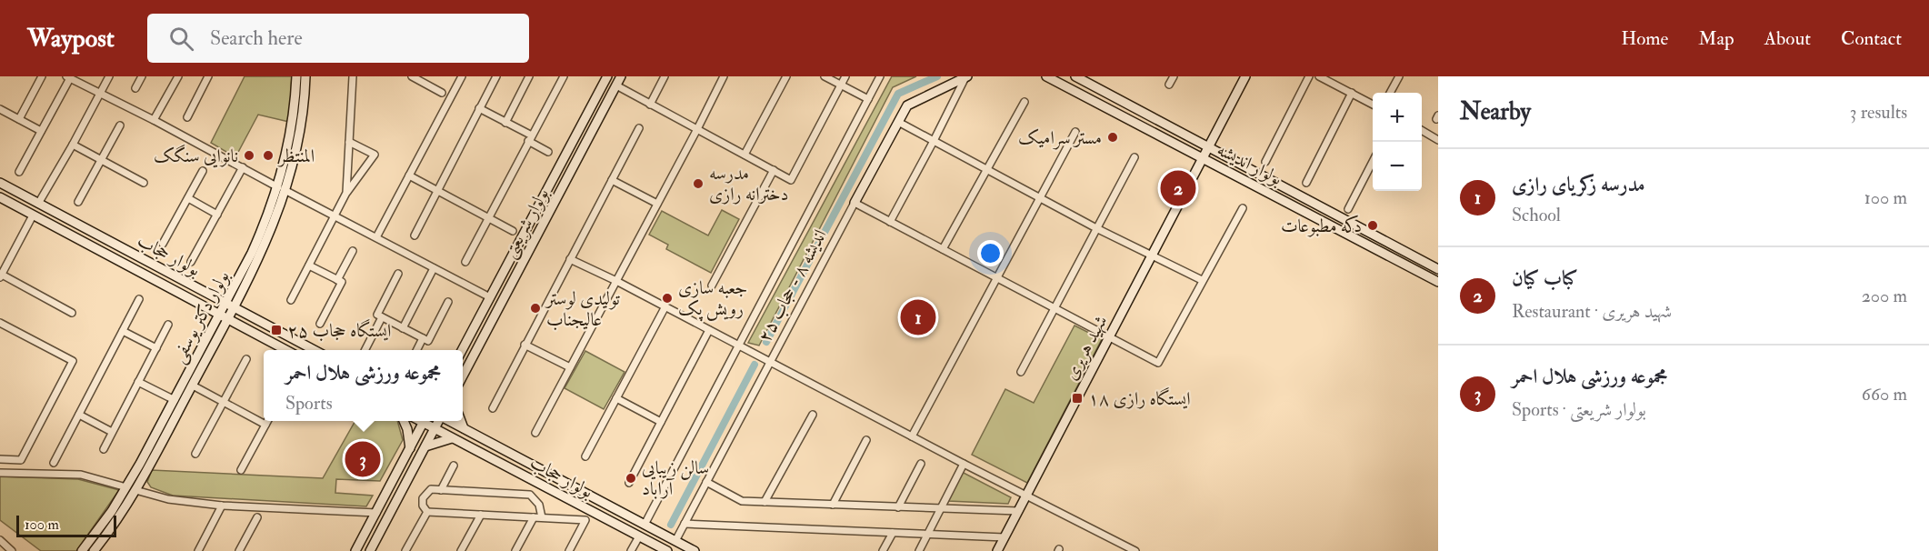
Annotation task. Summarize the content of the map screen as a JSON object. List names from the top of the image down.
{
  "streets": {
    "main road": [
      "بولوار اندیشه",
      "بولوار شریعتی",
      "بولوار حجاب",
      "اندیشه ۸ - حجاب ۲۵",
      "بولوار دکتر یوسفی",
      "شهید هریری"
    ]
  },
  "crossings": [
    ["بولوار اندیشه", "شهید هریری"],
    ["بولوار حجاب", "اندیشه ۸ - حجاب ۲۵"],
    ["بولوار حجاب", "بولوار دکتر یوسفی"]
  ],
  "places": {
    "other": [
      "مستر سرامیک",
      "نانوایی سنگک",
      "المنتظر",
      "مدرسه دخترانه رازی",
      "دکه مطبوعات",
      "جعبه سازی رویش پک",
      "تولیدی لوستر عالیجناب",
      "سالن زیبایی آراباد"
    ],
    "transit": ["ایستگاه حجاب ۲۵", "ایستگاه رازی ۱۸"]
  },
  "scale_bar": "100 m",
  "page": {
    "header": "Waypost",
    "search": "Search here",
    "nav": [
      "Home",
      "Map",
      "About",
      "Contact"
    ],
    "heading": ["Nearby", "3 results"],
    "map_buttons": ["+", "−"],
    "list": [
      {
        "mark": "1",
        "name": "مدرسه زکریای رازی",
        "note": "School",
        "value": "100 m"
      },
      {
        "mark": "2",
        "name": "کباب کیان",
        "note": "Restaurant · شهید هریری",
        "value": "200 m"
      },
      {
        "mark": "3",
        "name": "مجموعه ورزشی هلال احمر",
        "note": "Sports · بولوار شریعتی",
        "value": "660 m"
      }
    ],
    "pins": ["2", "1", "3"],
    "popup": ["مجموعه ورزشی هلال احمر", "Sports"],
    "scale": "100 m"
  }
}
